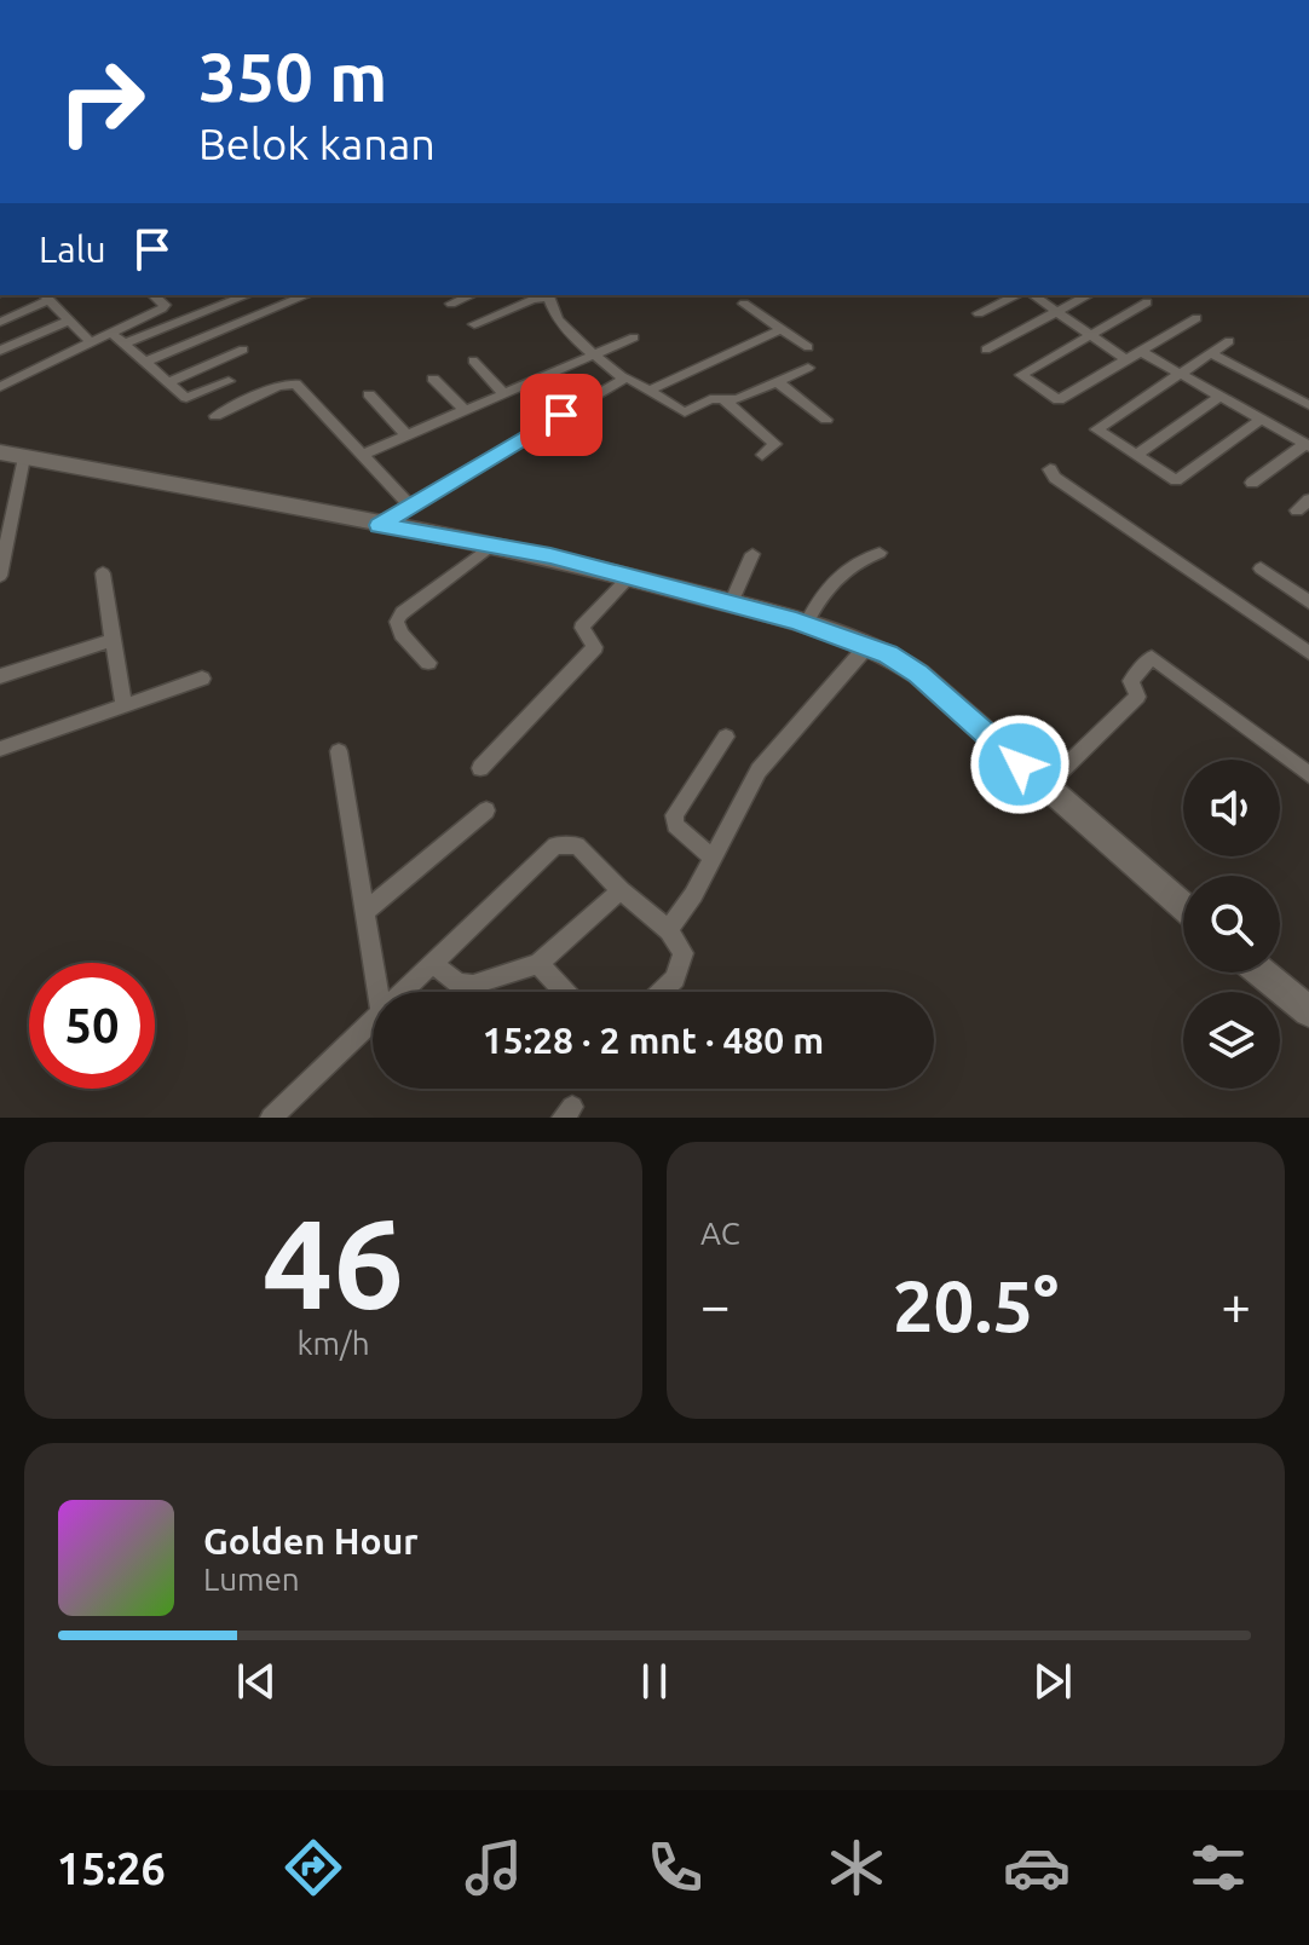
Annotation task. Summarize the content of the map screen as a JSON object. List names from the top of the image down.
{
  "page": {
    "turn": ["350 m", "Belok kanan"],
    "then": "Lalu",
    "limit": "50",
    "trip": "15:28 · 2 mnt · 480 m",
    "tile": [
      ["46", "km/h"],
      "AC"
    ],
    "heat": ["−", "20.5°", "+"],
    "song": ["Golden Hour", "Lumen"],
    "tabs": "15:26"
  }
}
